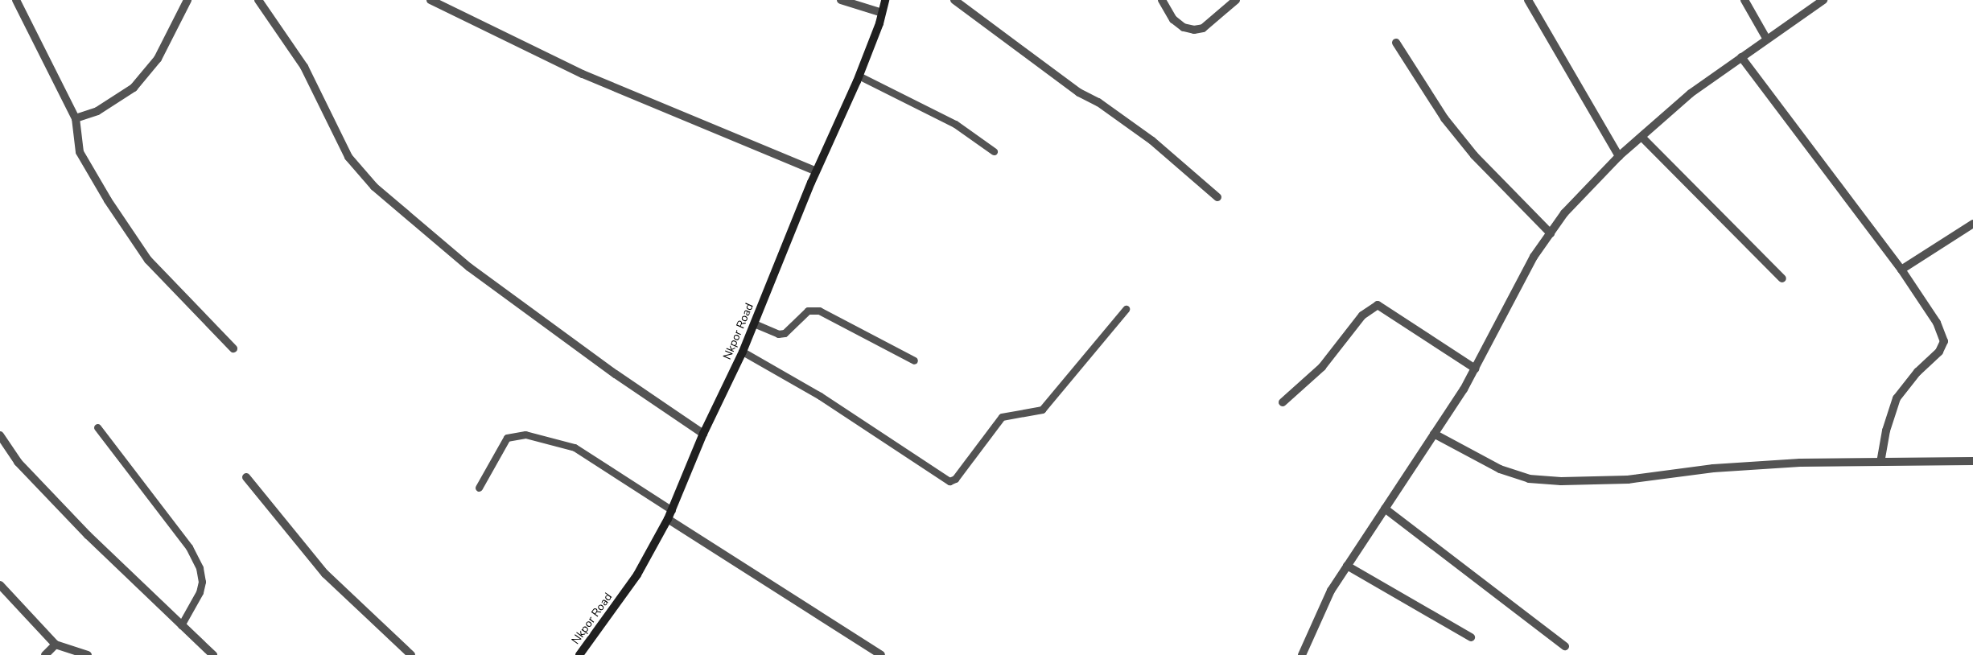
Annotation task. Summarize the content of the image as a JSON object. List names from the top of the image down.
{
  "streets": {
    "street": ["Nkpor Road"]
  }
}
